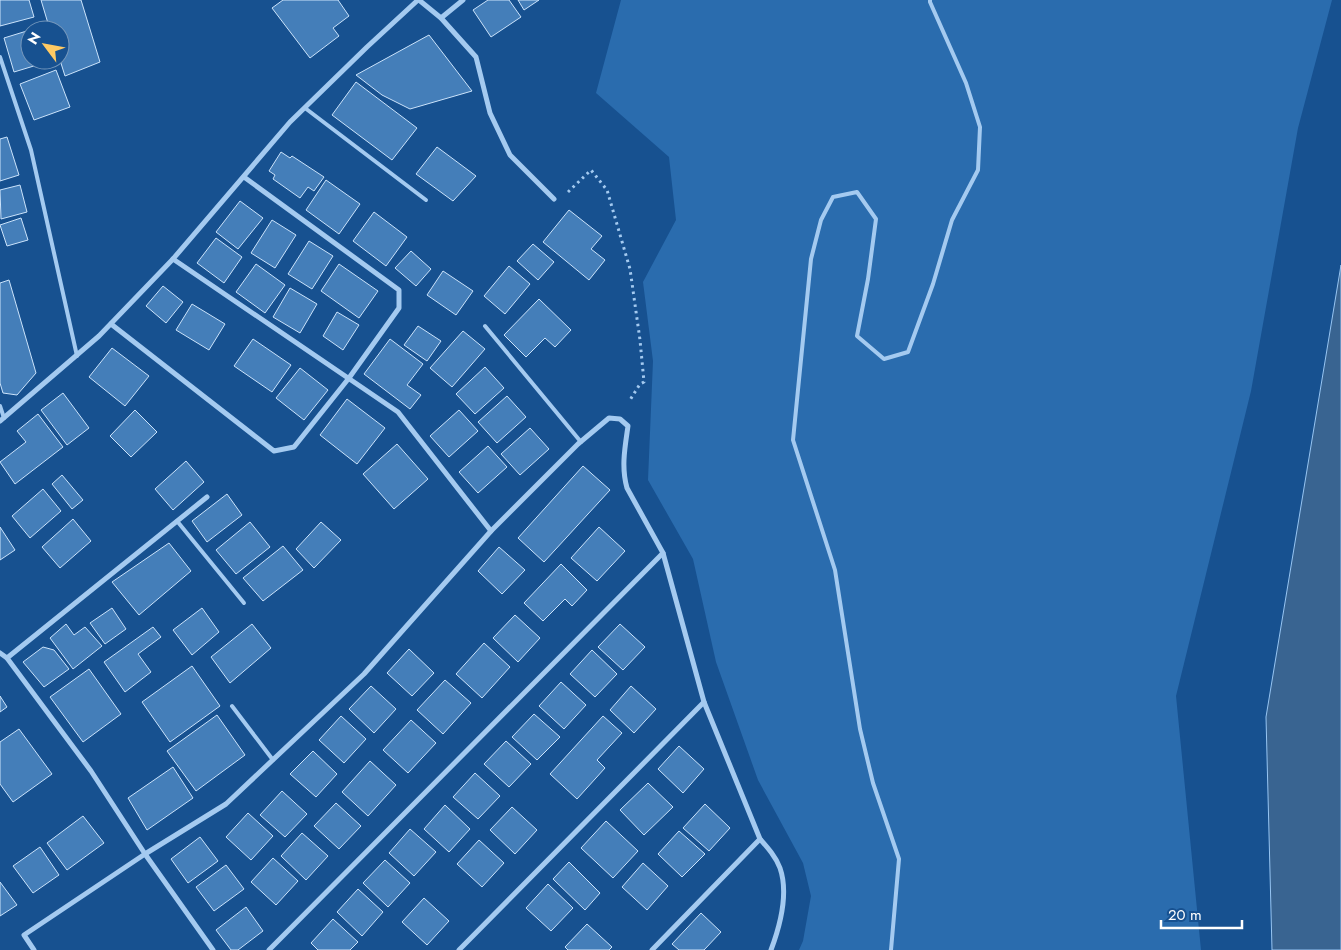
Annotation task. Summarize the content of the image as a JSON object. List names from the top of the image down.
{
  "scale_bar": "20 m",
  "north": "top left"
}
